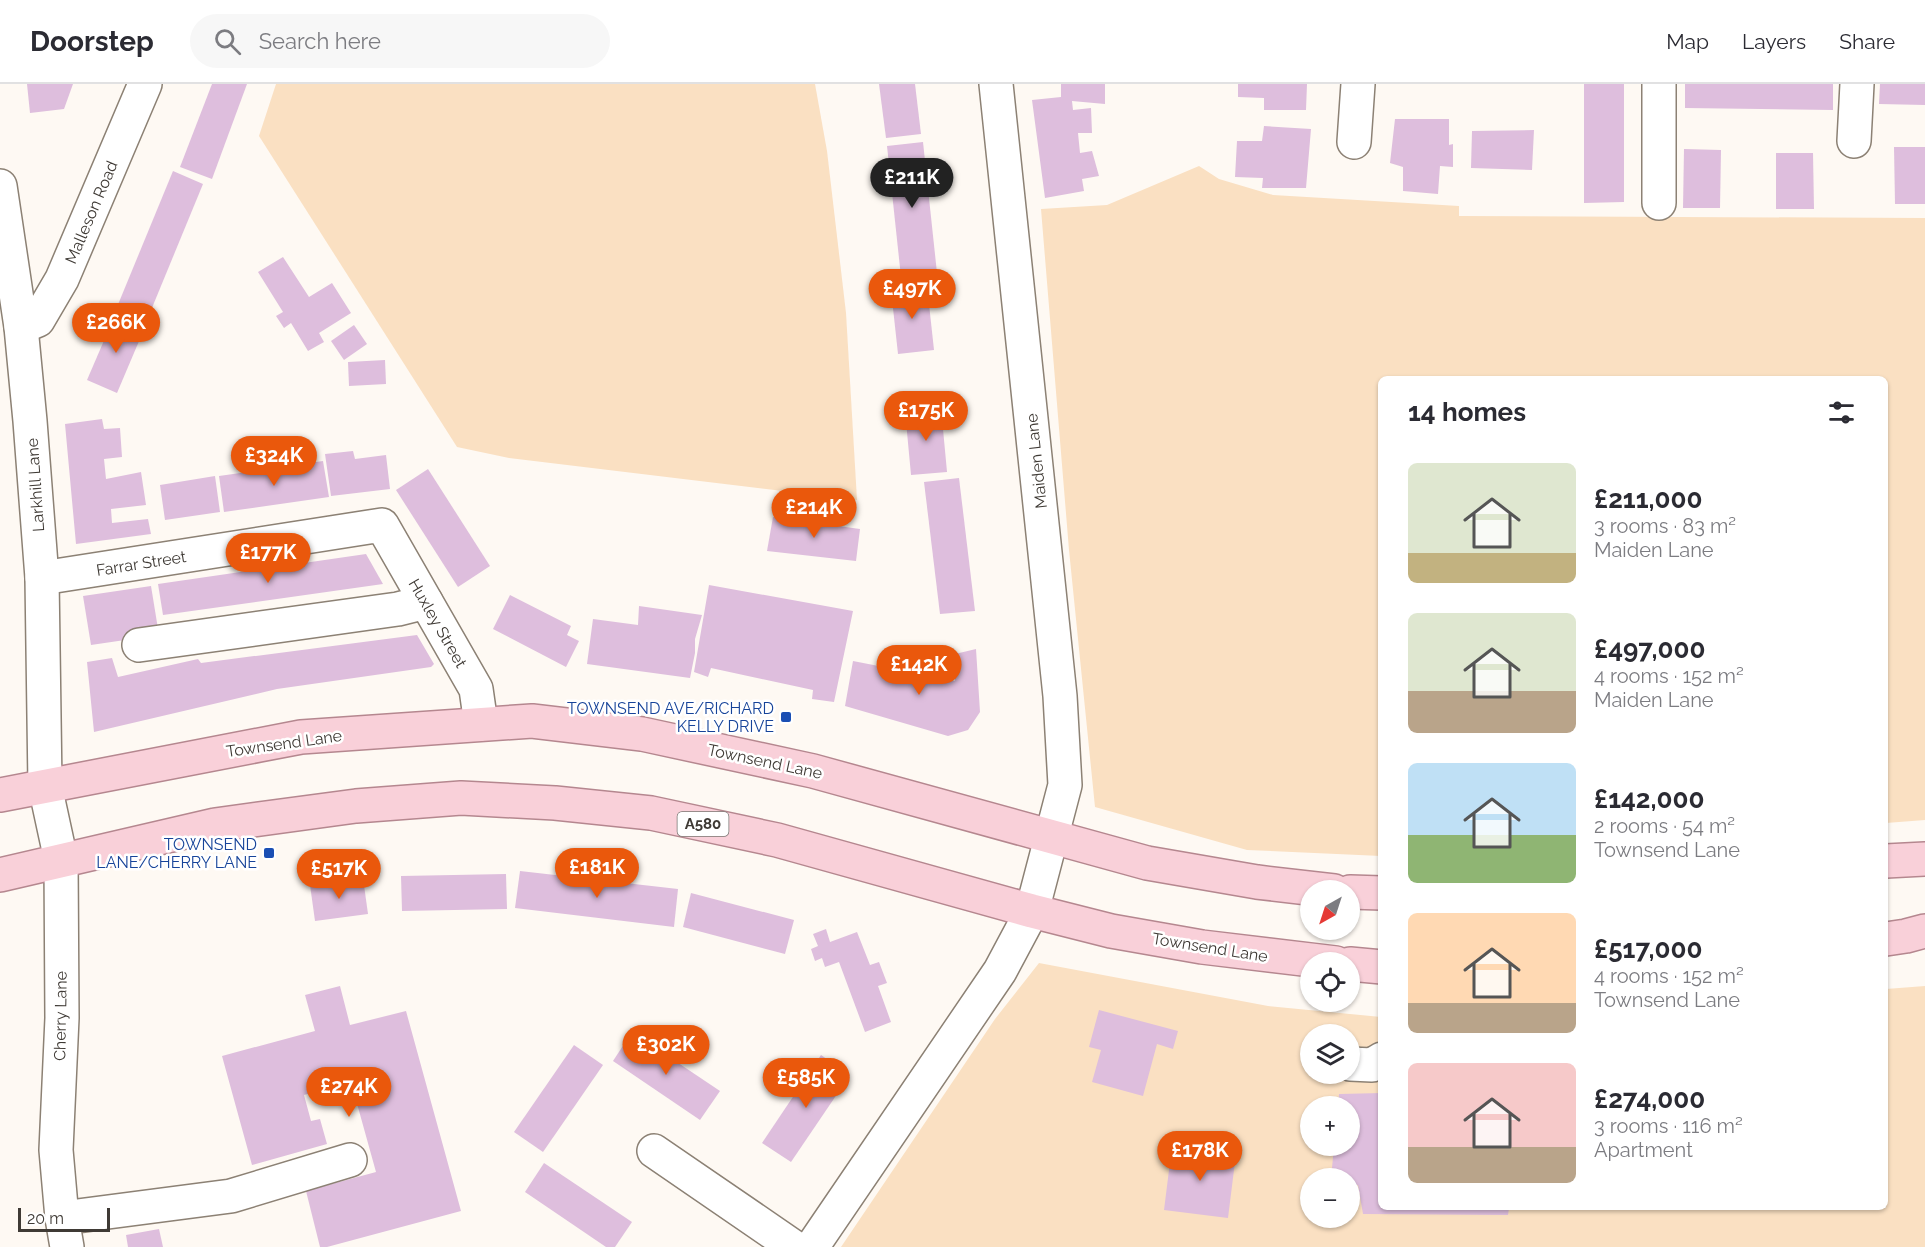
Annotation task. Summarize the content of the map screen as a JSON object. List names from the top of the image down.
{
  "streets": {
    "main road": ["Townsend Lane", "A580"],
    "street": [
      "Malleson Road",
      "Maiden Lane",
      "Larkhill Lane",
      "Farrar Street",
      "Huxley Street",
      "Cherry Lane"
    ]
  },
  "crossings": [
    ["Malleson Road", "Larkhill Lane"],
    ["Maiden Lane", "Townsend Lane"],
    ["Larkhill Lane", "Farrar Street"],
    ["Larkhill Lane", "Townsend Lane"],
    ["Larkhill Lane", "Cherry Lane"],
    ["Farrar Street", "Huxley Street"],
    ["Huxley Street", "Townsend Lane"],
    ["Townsend Lane", "A580"],
    ["Townsend Lane", "Cherry Lane"],
    ["A580", "Cherry Lane"]
  ],
  "places": {
    "transit": ["TOWNSEND AVE/RICHARD KELLY DRIVE", "TOWNSEND LANE/CHERRY LANE"]
  },
  "scale_bar": "20 m",
  "north": "bottom left",
  "page": {
    "header": "Doorstep",
    "search": "Search here",
    "nav": ["Map", "Layers", "Share"],
    "price": [
      "£211K",
      "£497K",
      "£266K",
      "£175K",
      "£324K",
      "£214K",
      "£177K",
      "£142K",
      "£181K",
      "£517K",
      "£302K",
      "£585K",
      "£274K",
      "£178K"
    ],
    "heading": "14 homes",
    "list": [
      {
        "name": "£211,000",
        "note": "3 rooms · 83 m² · Maiden Lane"
      },
      {
        "name": "£497,000",
        "note": "4 rooms · 152 m² · Maiden Lane"
      },
      {
        "name": "£142,000",
        "note": "2 rooms · 54 m² · Townsend Lane"
      },
      {
        "name": "£517,000",
        "note": "4 rooms · 152 m² · Townsend Lane"
      },
      {
        "name": "£274,000",
        "note": "3 rooms · 116 m² · Apartment"
      }
    ],
    "map_buttons": ["+", "−"],
    "scale": "20 m"
  }
}
